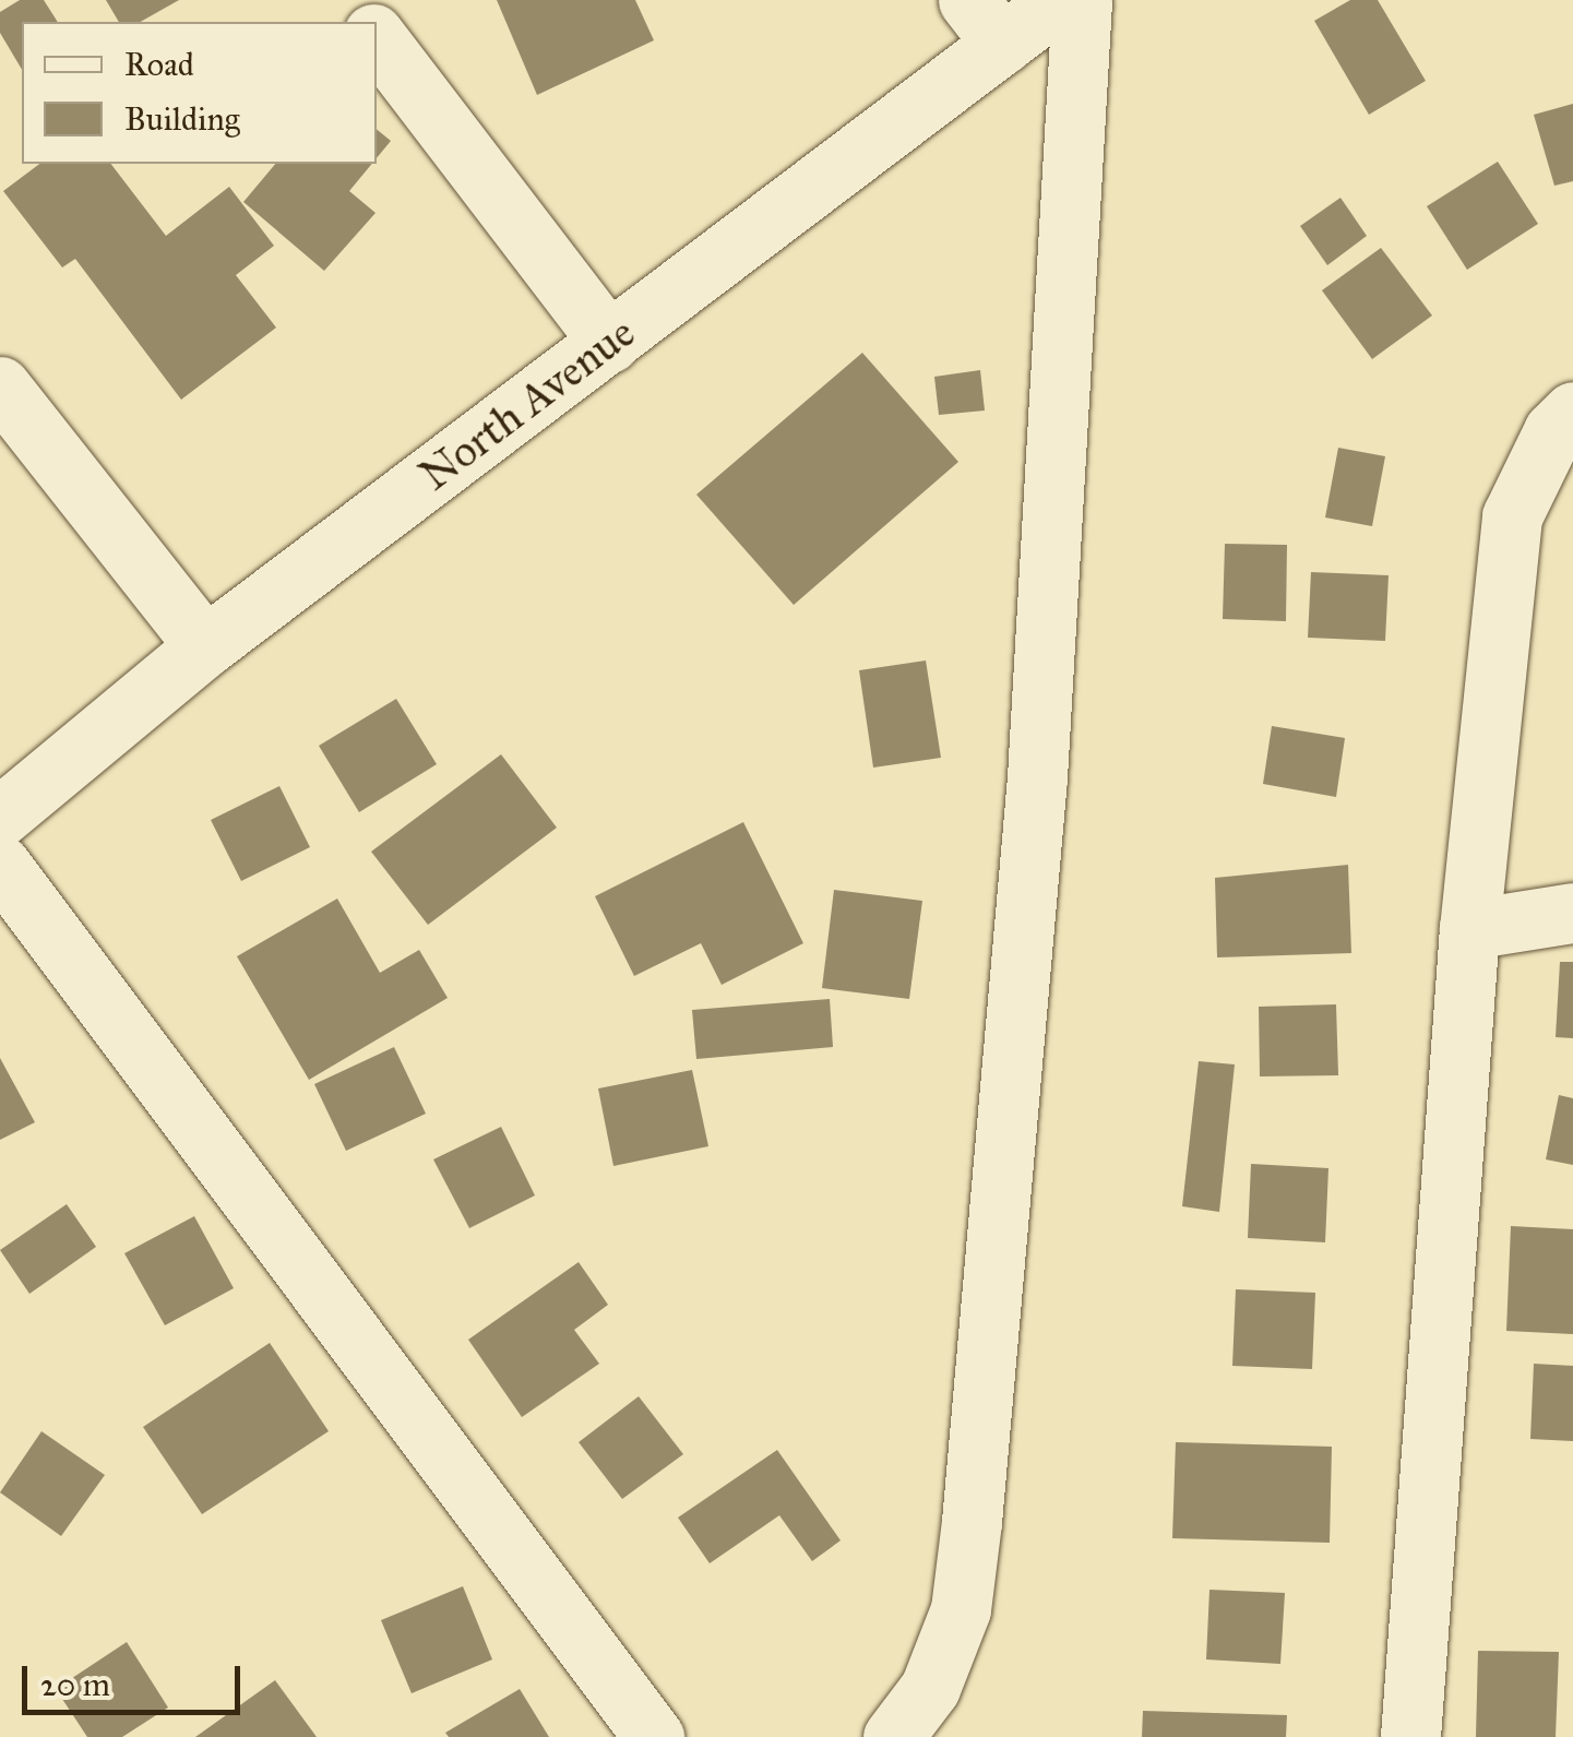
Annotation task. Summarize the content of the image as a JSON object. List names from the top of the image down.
{
  "streets": {
    "street": ["North Avenue"]
  },
  "legend": ["Road", "Building"],
  "scale_bar": "20 m"
}
